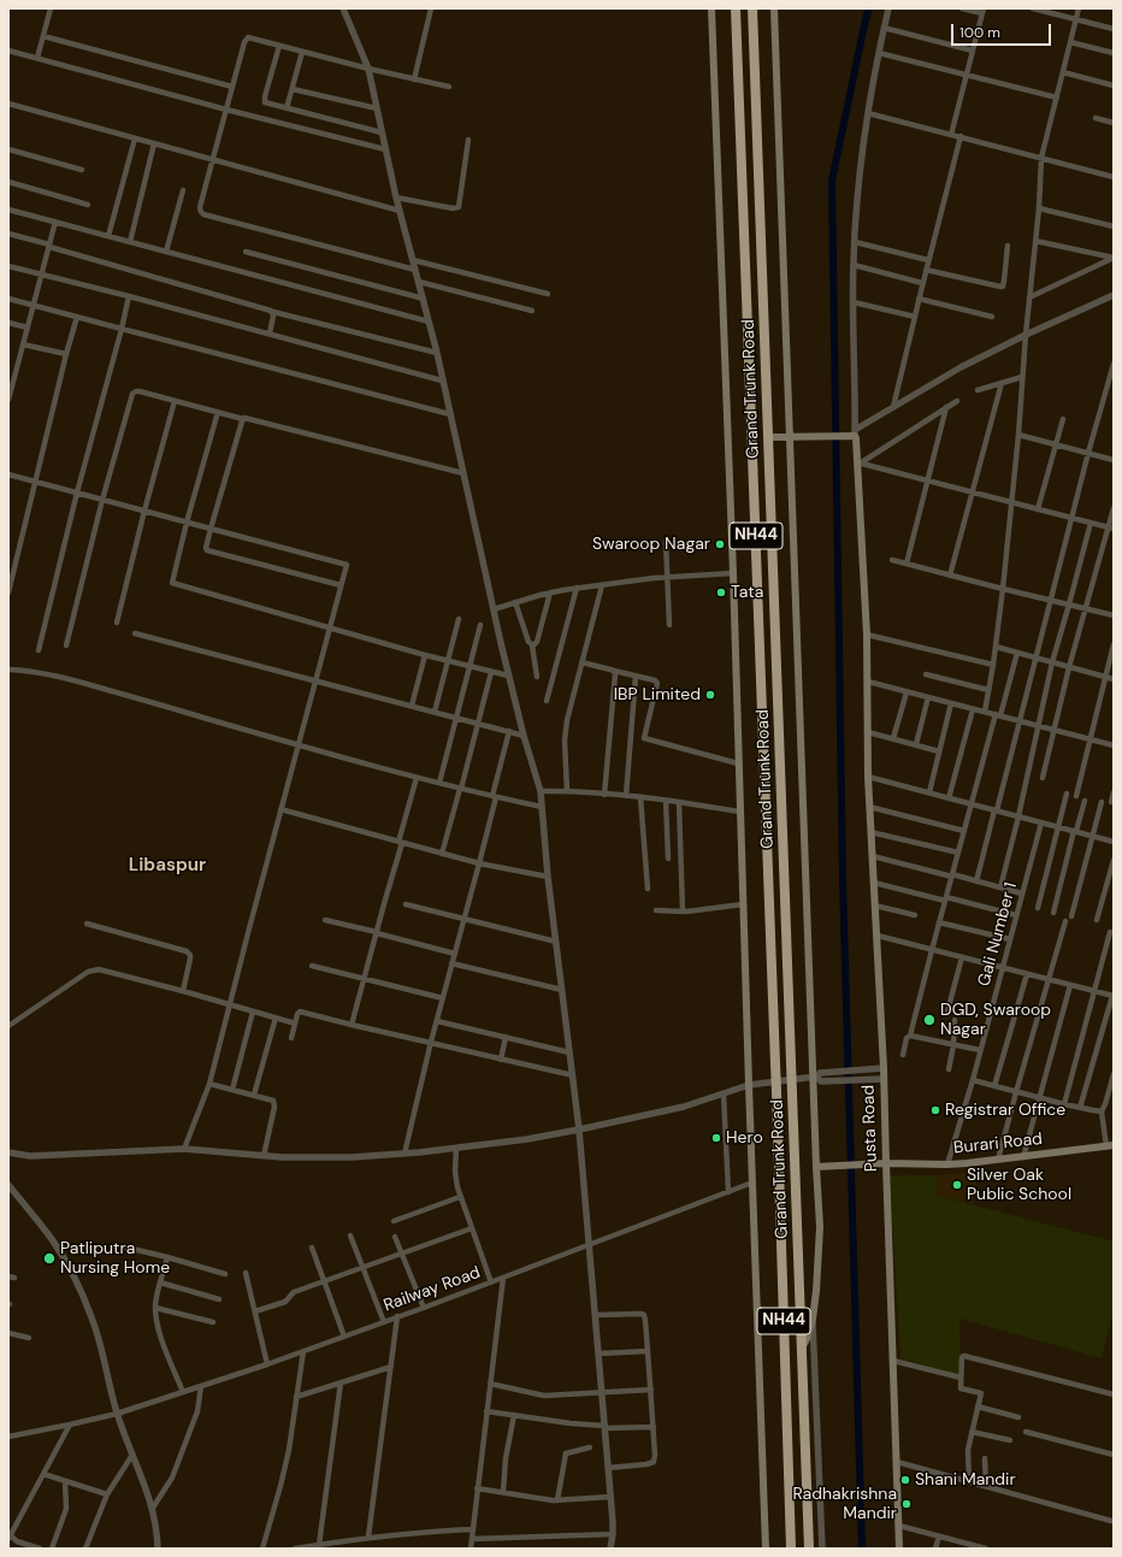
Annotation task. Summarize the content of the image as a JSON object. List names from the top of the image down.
{
  "streets": {
    "highway": ["Grand Trunk Road", "NH44"],
    "main road": ["Pusta Road", "Burari Road"],
    "street": ["Gali Number 1", "Railway Road"]
  },
  "crossings": [
    ["Gali Number 1", "Burari Road"],
    ["Pusta Road", "Burari Road"]
  ],
  "districts": ["Libaspur"],
  "places": [
    "Swaroop Nagar",
    "Tata",
    "IBP Limited",
    "DGD, Swaroop Nagar",
    "Registrar Office",
    "Hero",
    "Silver Oak Public School",
    "Patliputra Nursing Home",
    "Shani Mandir",
    "Radhakrishna Mandir"
  ],
  "scale_bar": "100 m"
}
